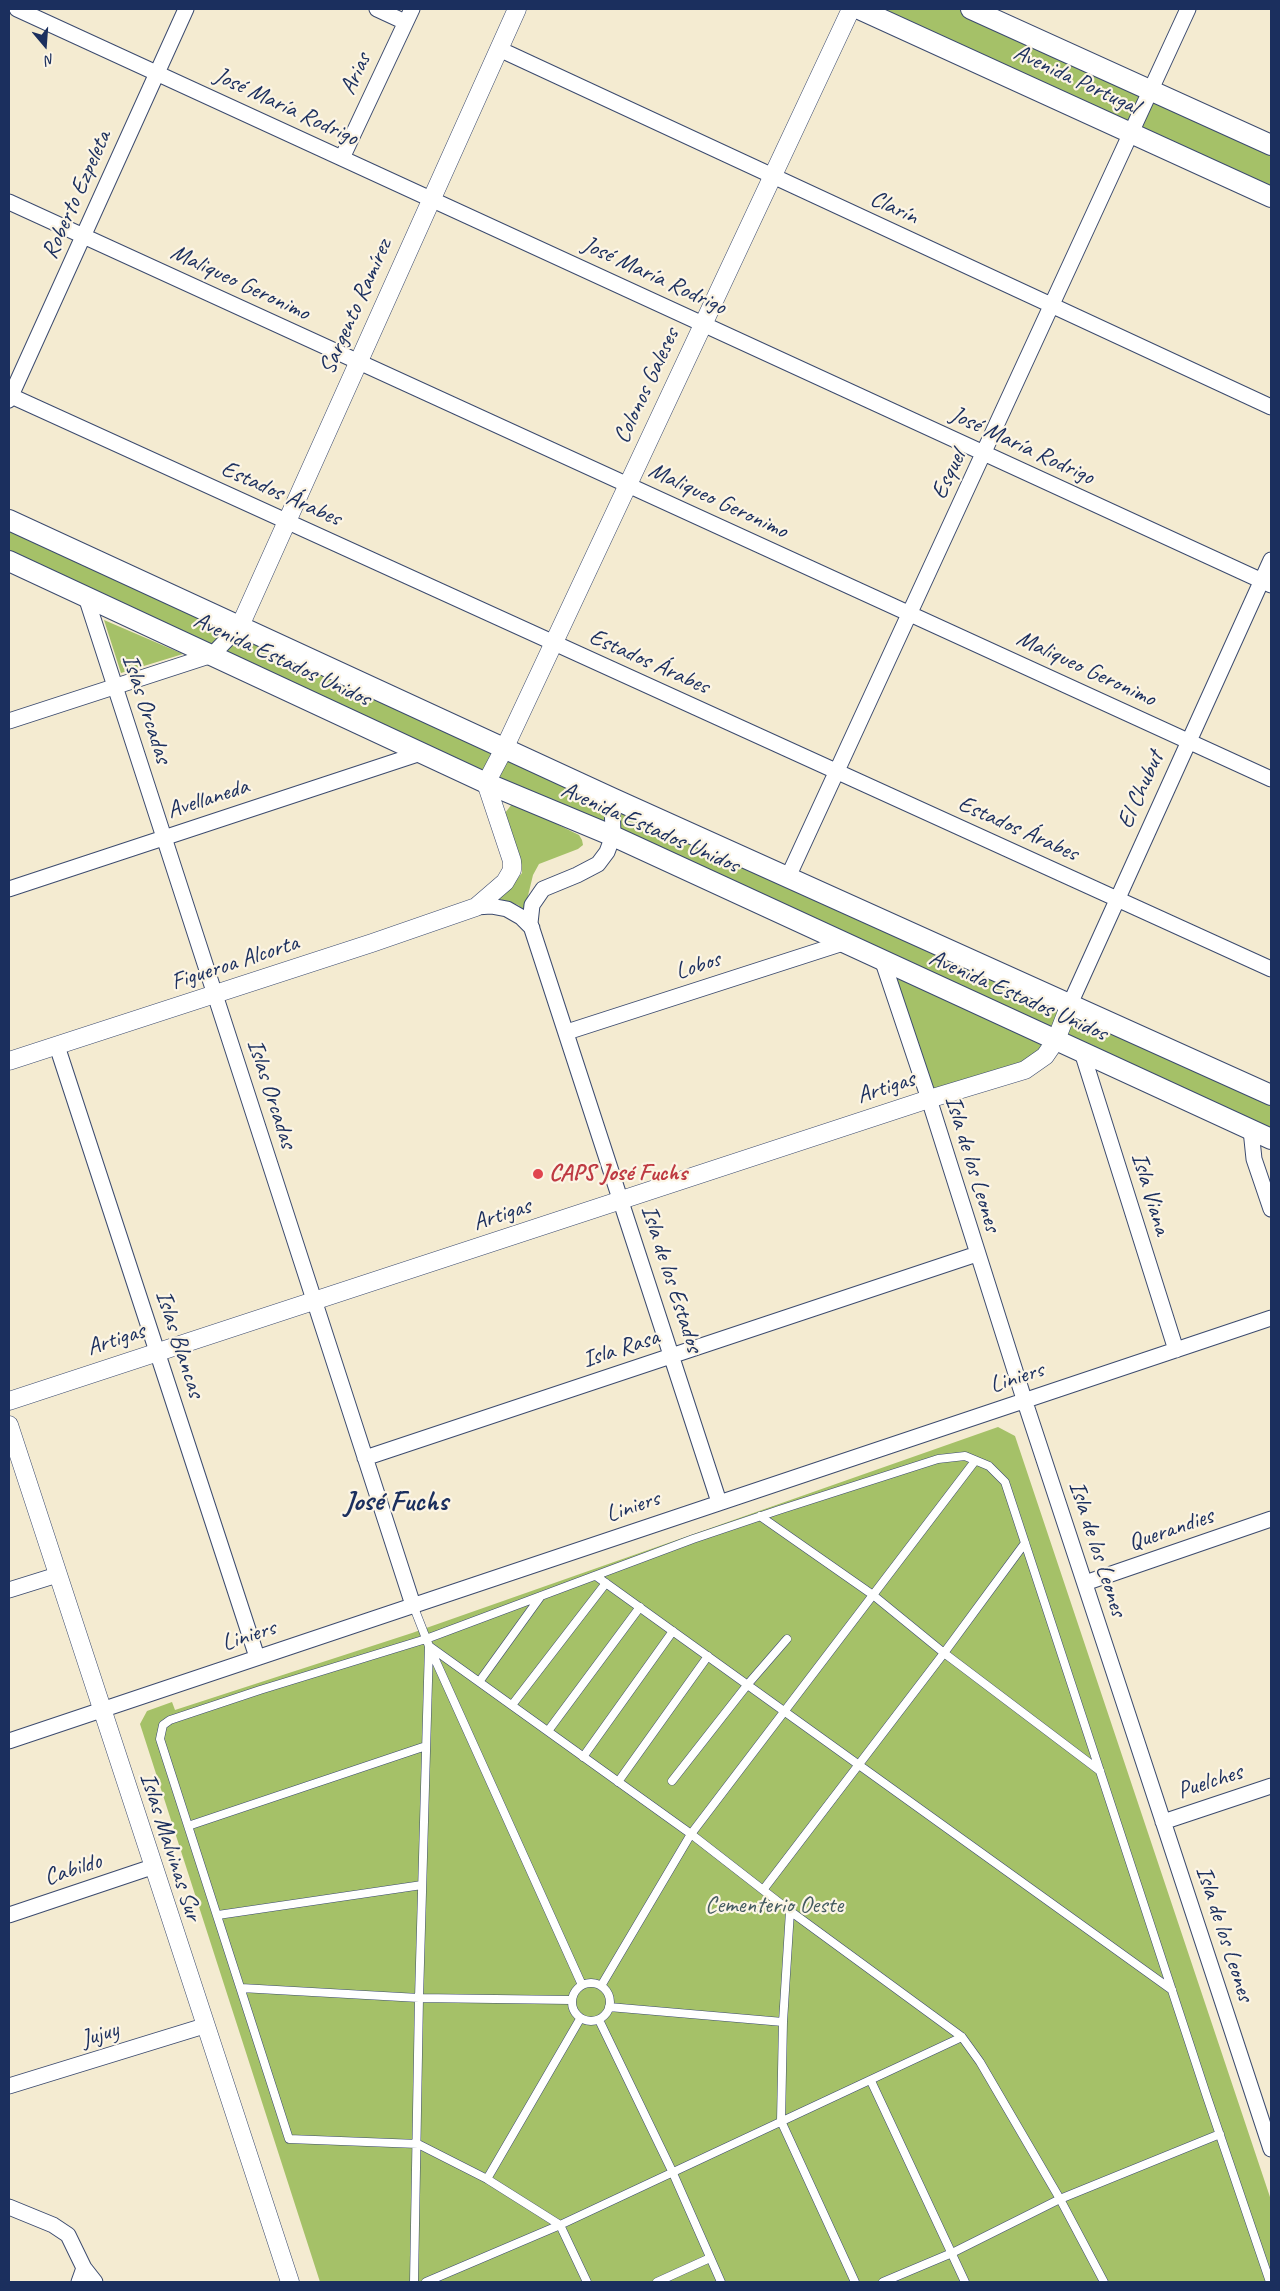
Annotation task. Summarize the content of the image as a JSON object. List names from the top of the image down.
{
  "streets": {
    "main road": ["Avenida Portugal", "Avenida Estados Unidos"],
    "street": [
      "Arias",
      "José María Rodrigo",
      "Roberto Ezpeleta",
      "Clarín",
      "Maliqueo Geronimo",
      "Sargento Ramírez",
      "Colonos Galeses",
      "Esquel",
      "Estados Árabes",
      "Islas Orcadas",
      "El Chubut",
      "Avellaneda",
      "Figueroa Alcorta",
      "Lobos",
      "Artigas",
      "Isla de los Leones",
      "Isla Viana",
      "Isla de los Estados",
      "Islas Blancas",
      "Isla Rasa",
      "Liniers",
      "Querandies",
      "Puelches",
      "Islas Malvinas Sur",
      "Cabildo",
      "Jujuy"
    ]
  },
  "crossings": [
    ["Arias", "José María Rodrigo"],
    ["Avenida Portugal", "Esquel"],
    ["José María Rodrigo", "Roberto Ezpeleta"],
    ["José María Rodrigo", "Sargento Ramírez"],
    ["José María Rodrigo", "Colonos Galeses"],
    ["José María Rodrigo", "Esquel"],
    ["José María Rodrigo", "El Chubut"],
    ["Roberto Ezpeleta", "Maliqueo Geronimo"],
    ["Roberto Ezpeleta", "Estados Árabes"],
    ["Clarín", "Sargento Ramírez"],
    ["Clarín", "Colonos Galeses"],
    ["Clarín", "Esquel"],
    ["Maliqueo Geronimo", "Sargento Ramírez"],
    ["Maliqueo Geronimo", "Colonos Galeses"],
    ["Maliqueo Geronimo", "Esquel"],
    ["Maliqueo Geronimo", "El Chubut"],
    ["Sargento Ramírez", "Estados Árabes"],
    ["Sargento Ramírez", "Avenida Estados Unidos"],
    ["Colonos Galeses", "Estados Árabes"],
    ["Colonos Galeses", "Avenida Estados Unidos"],
    ["Esquel", "Estados Árabes"],
    ["Esquel", "Avenida Estados Unidos"],
    ["Estados Árabes", "El Chubut"],
    ["Avenida Estados Unidos", "Islas Orcadas"],
    ["Avenida Estados Unidos", "El Chubut"],
    ["Avenida Estados Unidos", "Avellaneda"],
    ["Avenida Estados Unidos", "Lobos"],
    ["Avenida Estados Unidos", "Artigas"],
    ["Avenida Estados Unidos", "Isla de los Leones"],
    ["Avenida Estados Unidos", "Isla Viana"],
    ["Avenida Estados Unidos", "Isla de los Estados"],
    ["Islas Orcadas", "Avellaneda"],
    ["Islas Orcadas", "Figueroa Alcorta"],
    ["Islas Orcadas", "Artigas"],
    ["Islas Orcadas", "Isla Rasa"],
    ["Islas Orcadas", "Liniers"],
    ["El Chubut", "Artigas"],
    ["Figueroa Alcorta", "Islas Blancas"],
    ["Lobos", "Isla de los Estados"],
    ["Artigas", "Isla de los Leones"],
    ["Artigas", "Isla de los Estados"],
    ["Artigas", "Islas Blancas"],
    ["Isla de los Leones", "Isla Rasa"],
    ["Isla de los Leones", "Liniers"],
    ["Isla de los Leones", "Querandies"],
    ["Isla de los Leones", "Puelches"],
    ["Isla Viana", "Liniers"],
    ["Isla de los Estados", "Isla Rasa"],
    ["Isla de los Estados", "Liniers"],
    ["Islas Blancas", "Liniers"],
    ["Liniers", "Islas Malvinas Sur"],
    ["Islas Malvinas Sur", "Cabildo"],
    ["Islas Malvinas Sur", "Jujuy"]
  ],
  "districts": ["José Fuchs"],
  "parks": ["Cementerio Oeste"],
  "places": ["CAPS José Fuchs"],
  "north": "bottom"
}
